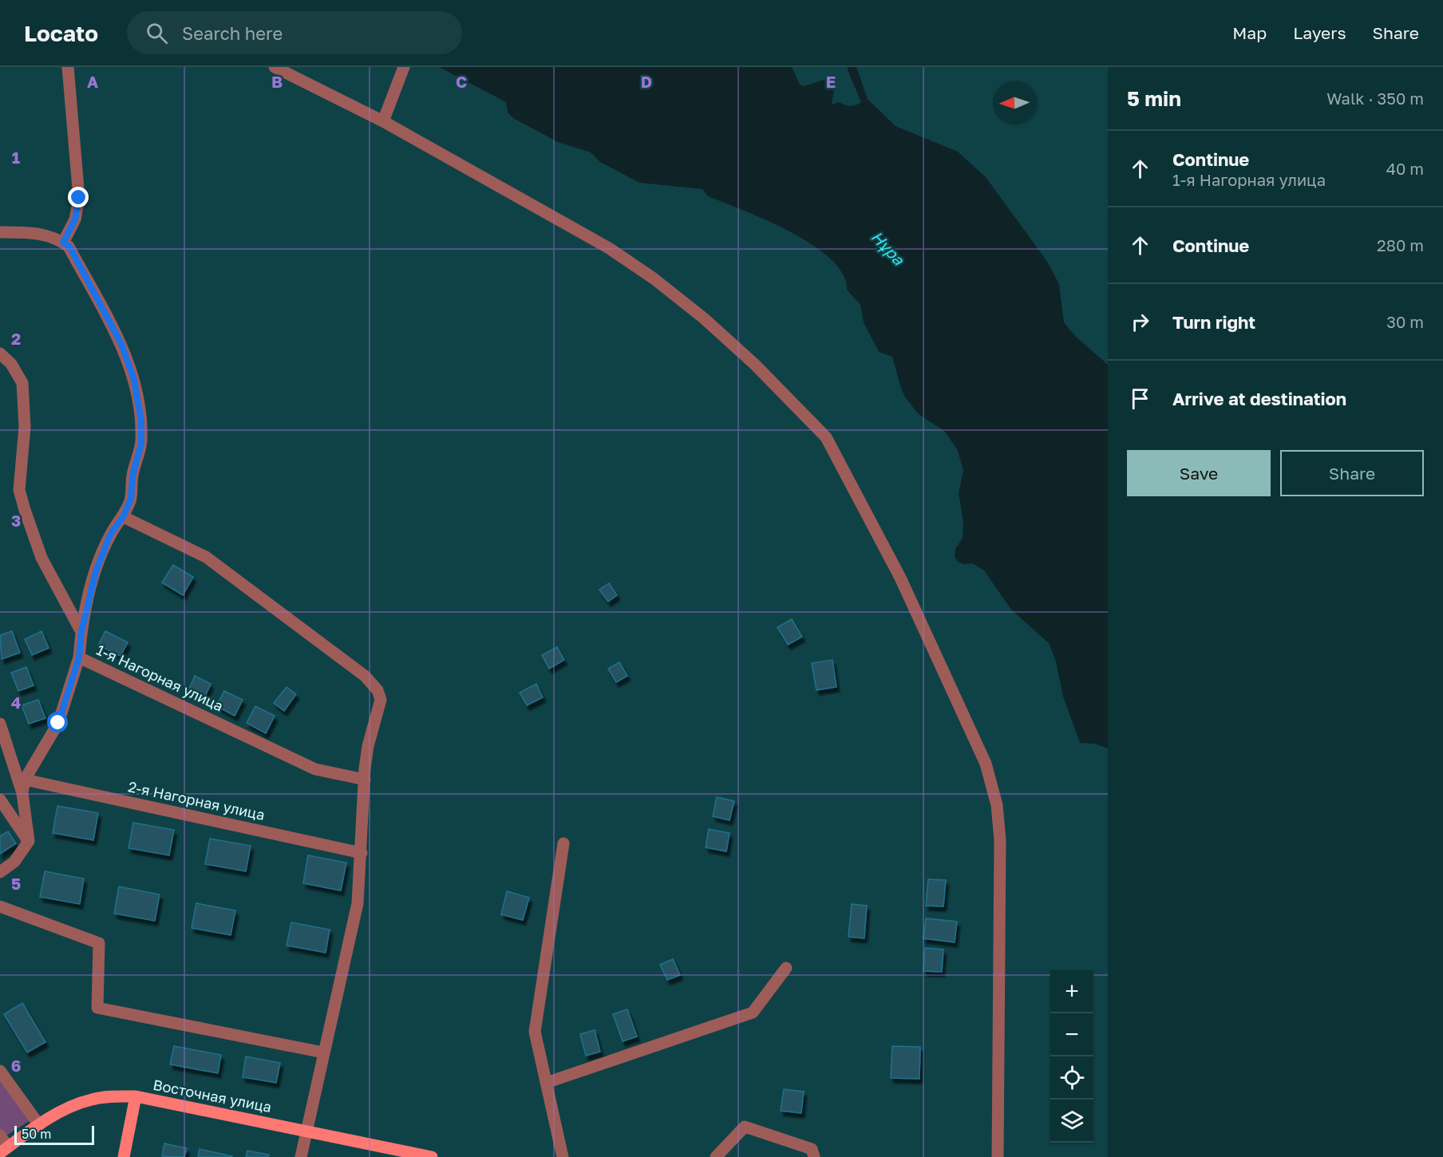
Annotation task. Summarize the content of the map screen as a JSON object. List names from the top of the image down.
{
  "streets": {
    "main road": ["Восточная улица"],
    "street": ["1-я Нагорная улица", "2-я Нагорная улица"]
  },
  "crossings": [
    ["1-я Нагорная улица", "2-я Нагорная улица"]
  ],
  "water": ["Нұра"],
  "scale_bar": "50 m",
  "north": "left",
  "page": {
    "header": "Locato",
    "search": "Search here",
    "nav": ["Map", "Layers", "Share"],
    "heading": ["5 min", "Walk · 350 m"],
    "list": [
      ["Continue", "1-я Нагорная улица", "40 m"],
      ["Continue", "280 m"],
      ["Turn right", "30 m"],
      "Arrive at destination"
    ],
    "buttons": ["Save", "Share"],
    "map_buttons": ["+", "−"],
    "scale": "50 m"
  },
  "grid": {
    "columns": [
      "A",
      "B",
      "C",
      "D",
      "E"
    ],
    "rows": [
      "1",
      "2",
      "3",
      "4",
      "5",
      "6"
    ]
  }
}
